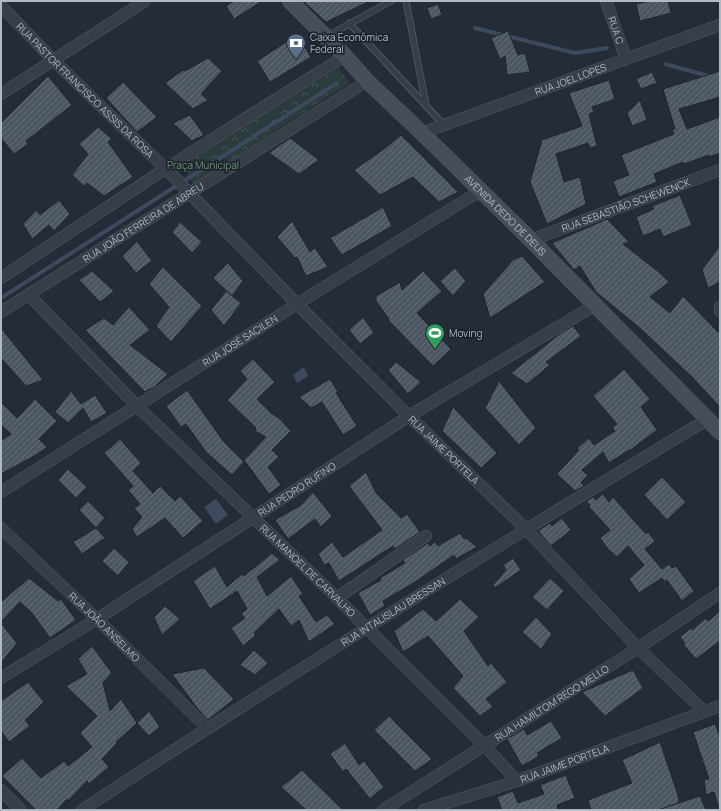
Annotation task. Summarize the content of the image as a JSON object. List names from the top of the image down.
{
  "streets": {
    "main road": ["AVENIDA DEDO DE DEUS"],
    "street": [
      "RUA C",
      "RUA JOEL LOPES",
      "RUA PASTOR FRANCISCO ASSIS DA ROSA",
      "RUA SEBASTIÃO SCHEWENCK",
      "RUA JOÃO FERREIRA DE ABREU",
      "RUA JOSÉ SACILEN",
      "RUA JAIME PORTELA",
      "RUA PEDRO RUFINO",
      "RUA MANOEL DE CARVALHO",
      "RUA INTALISLAU BRESSAN",
      "RUA JOÃO ANSELMO",
      "RUA HAMILTOM REGO MELLO"
    ]
  },
  "crossings": [
    ["RUA C", "RUA JOEL LOPES"],
    ["RUA JOEL LOPES", "AVENIDA DEDO DE DEUS"],
    ["RUA PASTOR FRANCISCO ASSIS DA ROSA", "RUA JOÃO FERREIRA DE ABREU"],
    ["RUA PASTOR FRANCISCO ASSIS DA ROSA", "RUA JAIME PORTELA"],
    ["RUA SEBASTIÃO SCHEWENCK", "AVENIDA DEDO DE DEUS"],
    ["AVENIDA DEDO DE DEUS", "RUA JOÃO FERREIRA DE ABREU"],
    ["AVENIDA DEDO DE DEUS", "RUA JOSÉ SACILEN"],
    ["AVENIDA DEDO DE DEUS", "RUA PEDRO RUFINO"],
    ["AVENIDA DEDO DE DEUS", "RUA INTALISLAU BRESSAN"],
    ["RUA JOÃO FERREIRA DE ABREU", "RUA JAIME PORTELA"],
    ["RUA JOÃO FERREIRA DE ABREU", "RUA MANOEL DE CARVALHO"],
    ["RUA JOSÉ SACILEN", "RUA JAIME PORTELA"],
    ["RUA JOSÉ SACILEN", "RUA MANOEL DE CARVALHO"],
    ["RUA JAIME PORTELA", "RUA PEDRO RUFINO"],
    ["RUA JAIME PORTELA", "RUA MANOEL DE CARVALHO"],
    ["RUA JAIME PORTELA", "RUA INTALISLAU BRESSAN"],
    ["RUA JAIME PORTELA", "RUA HAMILTOM REGO MELLO"],
    ["RUA PEDRO RUFINO", "RUA MANOEL DE CARVALHO"],
    ["RUA PEDRO RUFINO", "RUA JOÃO ANSELMO"],
    ["RUA MANOEL DE CARVALHO", "RUA INTALISLAU BRESSAN"],
    ["RUA MANOEL DE CARVALHO", "RUA HAMILTOM REGO MELLO"],
    ["RUA INTALISLAU BRESSAN", "RUA JOÃO ANSELMO"]
  ],
  "parks": ["Praça Municipal"],
  "places": {
    "bank": ["Caixa Econômica Federal"],
    "sports": ["Moving"]
  }
}
